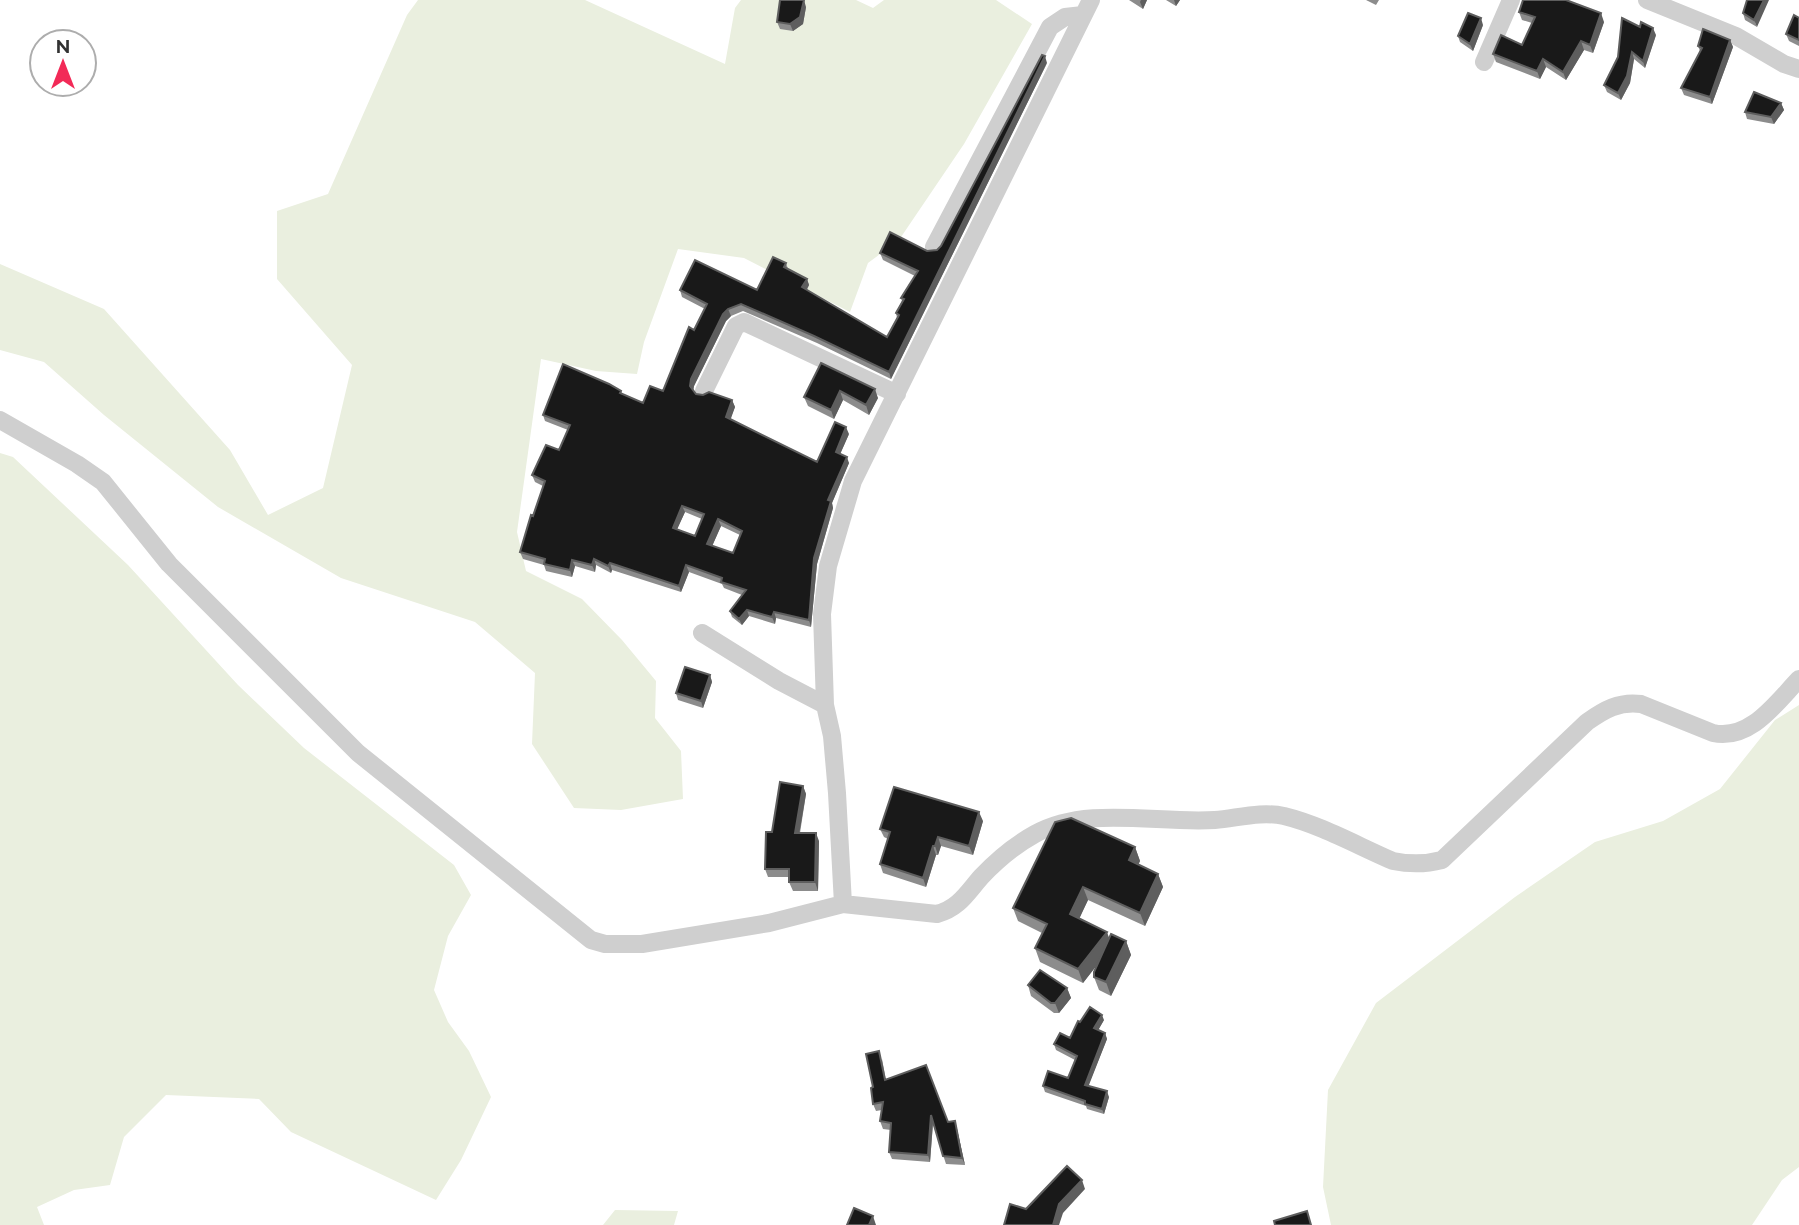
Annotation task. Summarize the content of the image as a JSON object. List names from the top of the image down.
{
  "north": "top"
}
